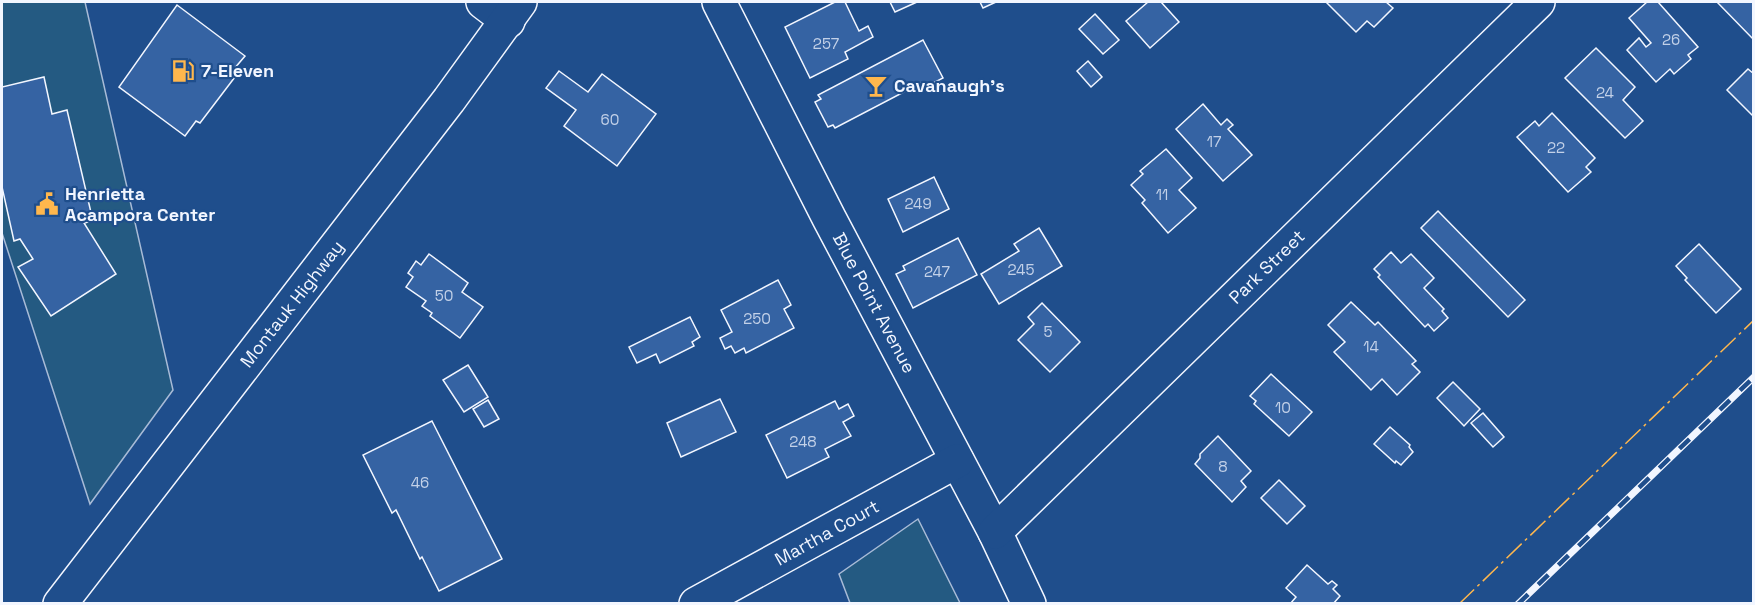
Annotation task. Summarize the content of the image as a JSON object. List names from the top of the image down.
{
  "streets": {
    "street": [
      "Park Street",
      "Blue Point Avenue",
      "Montauk Highway",
      "Martha Court"
    ]
  },
  "crossings": [
    ["Park Street", "Blue Point Avenue"],
    ["Blue Point Avenue", "Martha Court"]
  ],
  "places": {
    "fuel station": ["7-Eleven"],
    "bar": ["Cavanaugh's"],
    "public building": ["Henrietta Acampora Center"]
  },
  "house_numbers": [
    "26",
    "257",
    "24",
    "60",
    "17",
    "22",
    "11",
    "249",
    "245",
    "247",
    "50",
    "250",
    "5",
    "14",
    "10",
    "248",
    "8",
    "46"
  ]
}
